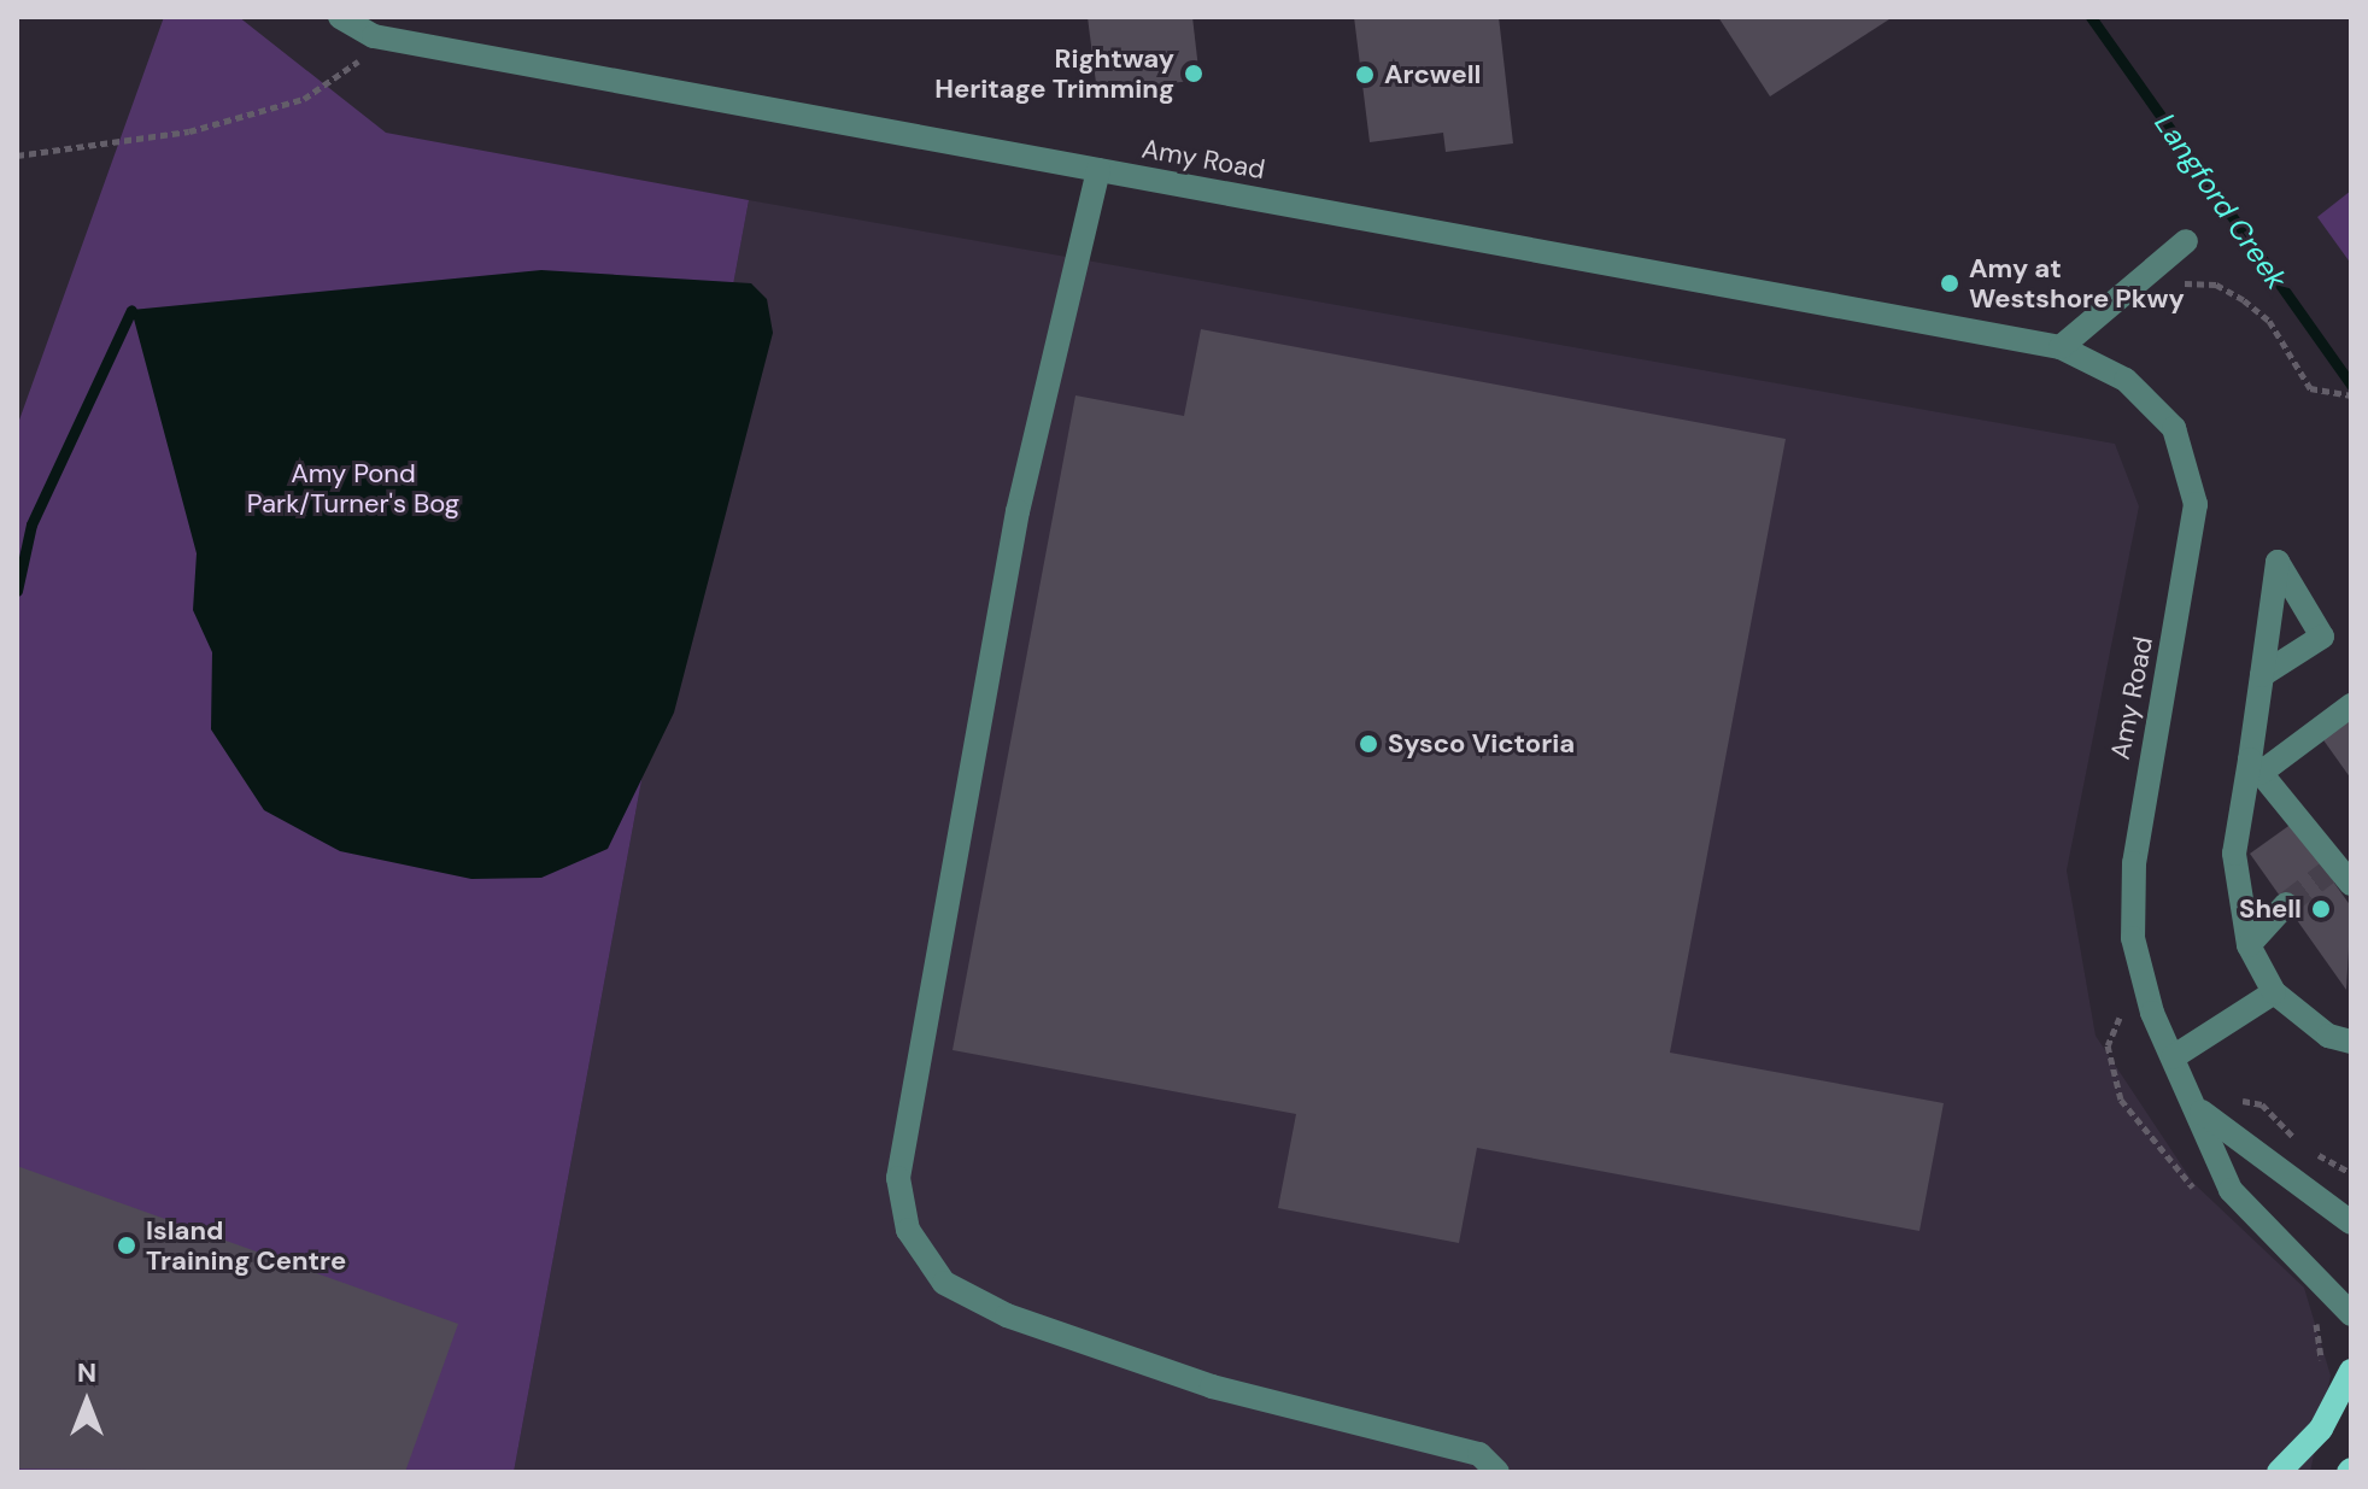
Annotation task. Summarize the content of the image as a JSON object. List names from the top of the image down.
{
  "streets": {
    "street": ["Amy Road"]
  },
  "water": ["Langford Creek"],
  "parks": ["Amy Pond Park/Turner's Bog"],
  "places": [
    "Rightway Heritage Trimming",
    "Arcwell",
    "Amy at Westshore Pkwy",
    "Sysco Victoria",
    "Shell",
    "Island Training Centre"
  ],
  "north": "top"
}
